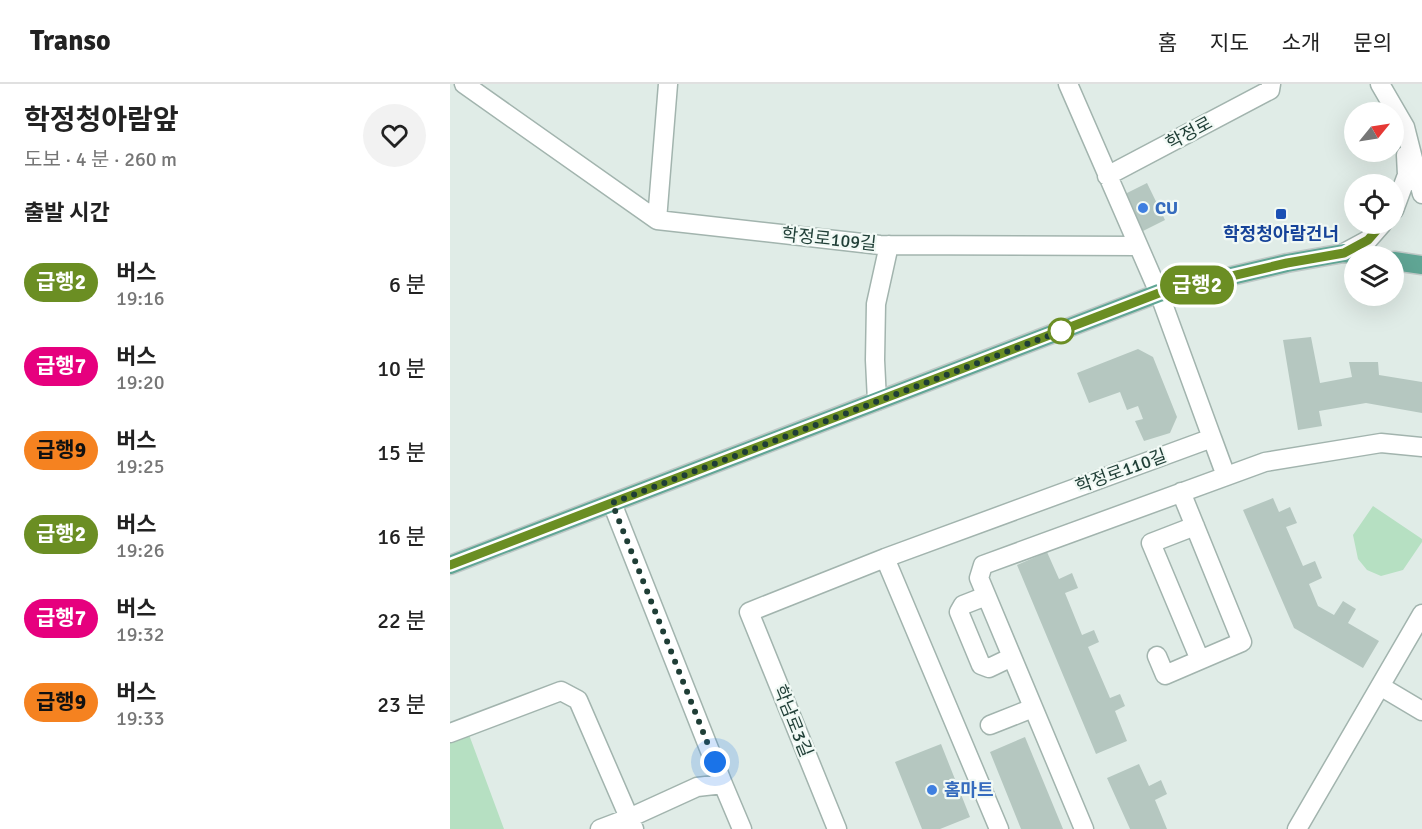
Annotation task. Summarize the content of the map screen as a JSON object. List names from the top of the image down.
{
  "streets": {
    "street": [
      "학정로",
      "학정로109길",
      "학정로110길",
      "학남로3길"
    ]
  },
  "crossings": [
    ["학정로110길", "학남로3길"]
  ],
  "places": {
    "other": ["CU", "홈마트"],
    "transit": ["학정청아람건너"]
  },
  "lines": ["bus line 급행2"],
  "north": "top right",
  "page": {
    "header": "Transo",
    "nav": [
      "홈",
      "지도",
      "소개",
      "문의"
    ],
    "heading": [
      ["학정청아람앞", "도보 · 4 분 · 260 m"],
      "출발 시간"
    ],
    "on_map": "급행2",
    "list": [
      {
        "mark": "급행2",
        "name": "버스",
        "note": "19:16",
        "value": "6 분"
      },
      {
        "mark": "급행7",
        "name": "버스",
        "note": "19:20",
        "value": "10 분"
      },
      {
        "mark": "급행9",
        "name": "버스",
        "note": "19:25",
        "value": "15 분"
      },
      {
        "mark": "급행2",
        "name": "버스",
        "note": "19:26",
        "value": "16 분"
      },
      {
        "mark": "급행7",
        "name": "버스",
        "note": "19:32",
        "value": "22 분"
      },
      {
        "mark": "급행9",
        "name": "버스",
        "note": "19:33",
        "value": "23 분"
      }
    ]
  }
}
